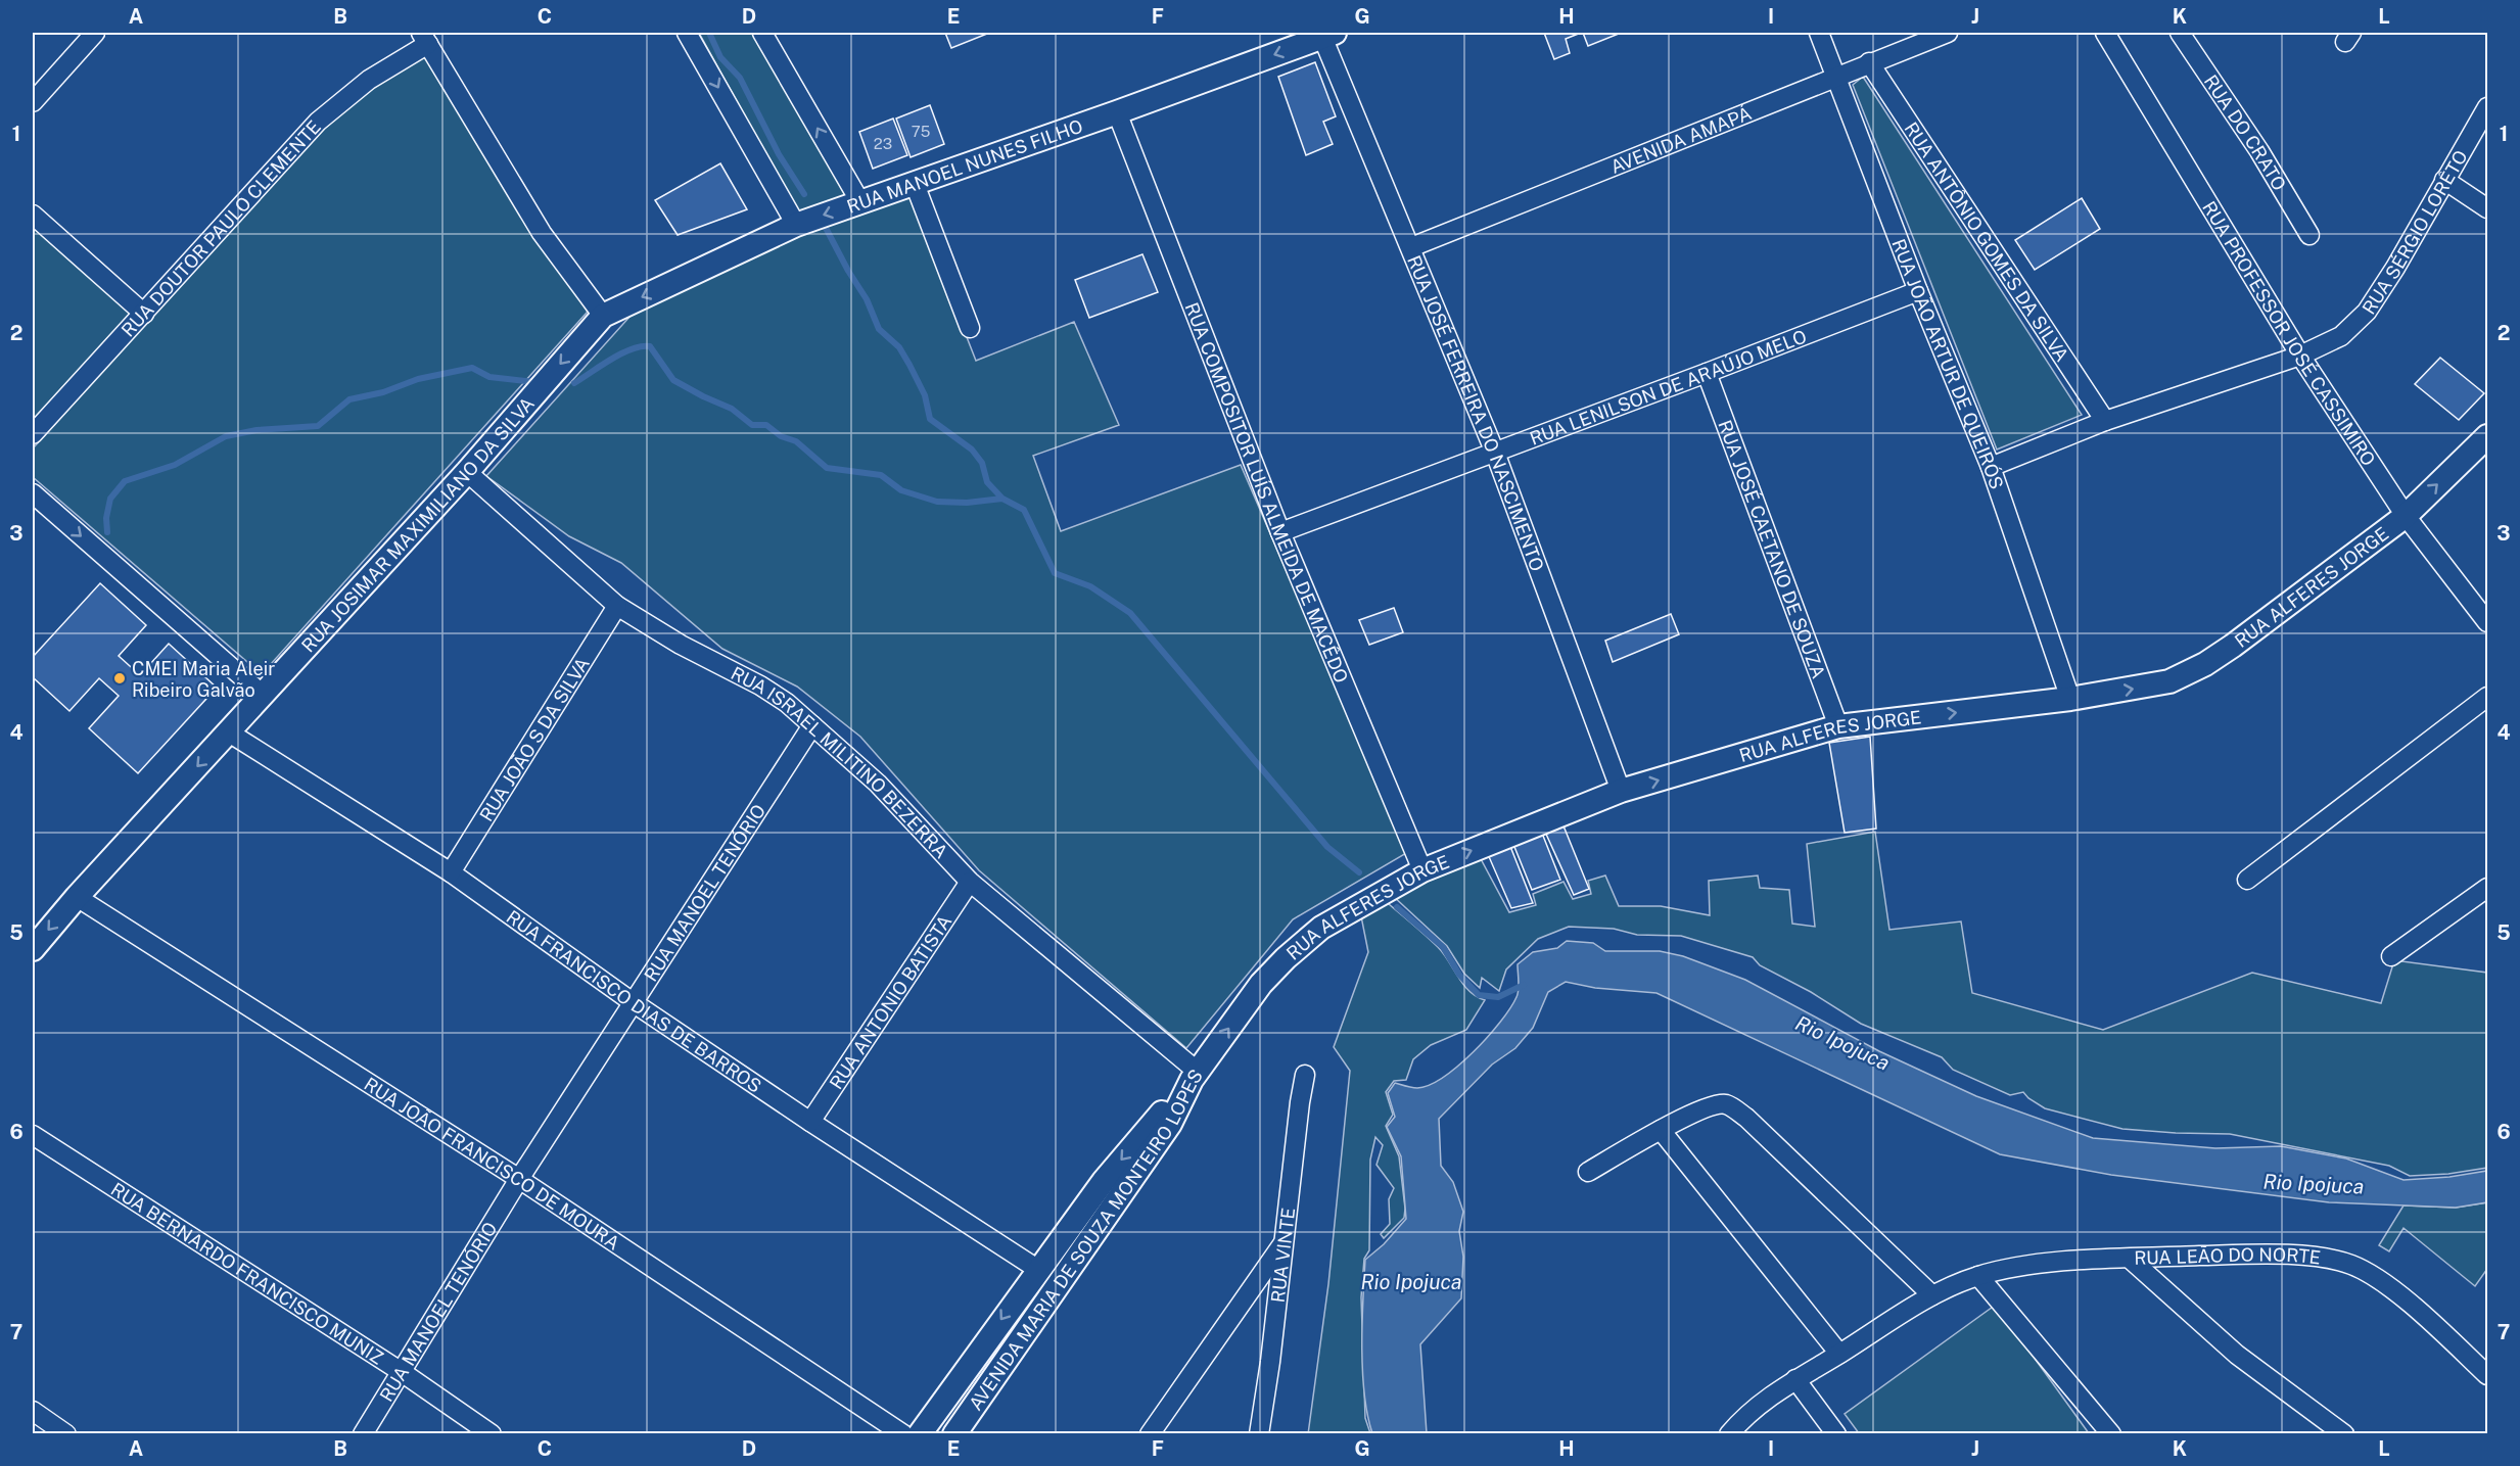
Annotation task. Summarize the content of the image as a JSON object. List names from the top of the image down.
{
  "streets": {
    "street": [
      "RUA DO CRATO",
      "AVENIDA AMAPÁ",
      "RUA MANOEL NUNES FILHO",
      "RUA DOUTOR PAULO CLEMENTE",
      "RUA SÉRGIO LORÊTO",
      "RUA ANTÔNIO GOMES DA SILVA",
      "RUA PROFESSOR JOSÉ CASSIMIRO",
      "RUA JOÃO ARTUR DE QUEIRÓS",
      "RUA LENILSON DE ARAÚJO MELO",
      "RUA JOSÉ FERREIRA DO NASCIMENTO",
      "RUA COMPOSITOR LUÍS ALMEIDA DE MACÊDO",
      "RUA JOSIMAR MAXIMILIANO DA SILVA",
      "RUA JOSÉ CAETANO DE SOUZA",
      "RUA ALFERES JORGE",
      "RUA JOÃO S DA SILVA",
      "RUA ISRAEL MILITINO BEZERRA",
      "RUA MANOEL TENÓRIO",
      "RUA FRANCISCO DIAS DE BARROS",
      "RUA ANTONIO BATISTA",
      "RUA JOÃO FRANCISCO DE MOURA",
      "AVENIDA MARIA DE SOUZA MONTEIRO LOPES",
      "RUA VINTE",
      "RUA LEÃO DO NORTE",
      "RUA BERNARDO FRANCISCO MUNIZ"
    ]
  },
  "crossings": [
    ["AVENIDA AMAPÁ", "RUA ANTÔNIO GOMES DA SILVA"],
    ["AVENIDA AMAPÁ", "RUA JOÃO ARTUR DE QUEIRÓS"],
    ["AVENIDA AMAPÁ", "RUA JOSÉ FERREIRA DO NASCIMENTO"],
    ["RUA MANOEL NUNES FILHO", "RUA JOSÉ FERREIRA DO NASCIMENTO"],
    ["RUA MANOEL NUNES FILHO", "RUA COMPOSITOR LUÍS ALMEIDA DE MACÊDO"],
    ["RUA MANOEL NUNES FILHO", "RUA JOSIMAR MAXIMILIANO DA SILVA"],
    ["RUA SÉRGIO LORÊTO", "RUA PROFESSOR JOSÉ CASSIMIRO"],
    ["RUA PROFESSOR JOSÉ CASSIMIRO", "RUA ALFERES JORGE"],
    ["RUA JOÃO ARTUR DE QUEIRÓS", "RUA LENILSON DE ARAÚJO MELO"],
    ["RUA JOÃO ARTUR DE QUEIRÓS", "RUA ALFERES JORGE"],
    ["RUA LENILSON DE ARAÚJO MELO", "RUA JOSÉ FERREIRA DO NASCIMENTO"],
    ["RUA LENILSON DE ARAÚJO MELO", "RUA COMPOSITOR LUÍS ALMEIDA DE MACÊDO"],
    ["RUA LENILSON DE ARAÚJO MELO", "RUA JOSÉ CAETANO DE SOUZA"],
    ["RUA JOSÉ FERREIRA DO NASCIMENTO", "RUA ALFERES JORGE"],
    ["RUA COMPOSITOR LUÍS ALMEIDA DE MACÊDO", "RUA ALFERES JORGE"],
    ["RUA JOSIMAR MAXIMILIANO DA SILVA", "RUA ISRAEL MILITINO BEZERRA"],
    ["RUA JOSIMAR MAXIMILIANO DA SILVA", "RUA FRANCISCO DIAS DE BARROS"],
    ["RUA JOSIMAR MAXIMILIANO DA SILVA", "RUA JOÃO FRANCISCO DE MOURA"],
    ["RUA JOSÉ CAETANO DE SOUZA", "RUA ALFERES JORGE"],
    ["RUA ALFERES JORGE", "RUA ISRAEL MILITINO BEZERRA"],
    ["RUA ALFERES JORGE", "AVENIDA MARIA DE SOUZA MONTEIRO LOPES"],
    ["RUA JOÃO S DA SILVA", "RUA ISRAEL MILITINO BEZERRA"],
    ["RUA JOÃO S DA SILVA", "RUA FRANCISCO DIAS DE BARROS"],
    ["RUA ISRAEL MILITINO BEZERRA", "RUA MANOEL TENÓRIO"],
    ["RUA ISRAEL MILITINO BEZERRA", "RUA ANTONIO BATISTA"],
    ["RUA ISRAEL MILITINO BEZERRA", "AVENIDA MARIA DE SOUZA MONTEIRO LOPES"],
    ["RUA MANOEL TENÓRIO", "RUA FRANCISCO DIAS DE BARROS"],
    ["RUA MANOEL TENÓRIO", "RUA JOÃO FRANCISCO DE MOURA"],
    ["RUA MANOEL TENÓRIO", "RUA BERNARDO FRANCISCO MUNIZ"],
    ["RUA FRANCISCO DIAS DE BARROS", "RUA ANTONIO BATISTA"],
    ["RUA FRANCISCO DIAS DE BARROS", "AVENIDA MARIA DE SOUZA MONTEIRO LOPES"]
  ],
  "one_way": ["RUA MANOEL NUNES FILHO", "RUA JOSIMAR MAXIMILIANO DA SILVA", "RUA ALFERES JORGE"],
  "water": ["Rio Ipojuca"],
  "places": ["CMEI Maria Aleir Ribeiro Galvão"],
  "house_numbers": ["75", "23"],
  "grid": {
    "columns": [
      "A",
      "B",
      "C",
      "D",
      "E",
      "F",
      "G",
      "H",
      "I",
      "J",
      "K",
      "L"
    ],
    "rows": [
      "1",
      "2",
      "3",
      "4",
      "5",
      "6",
      "7"
    ]
  }
}
